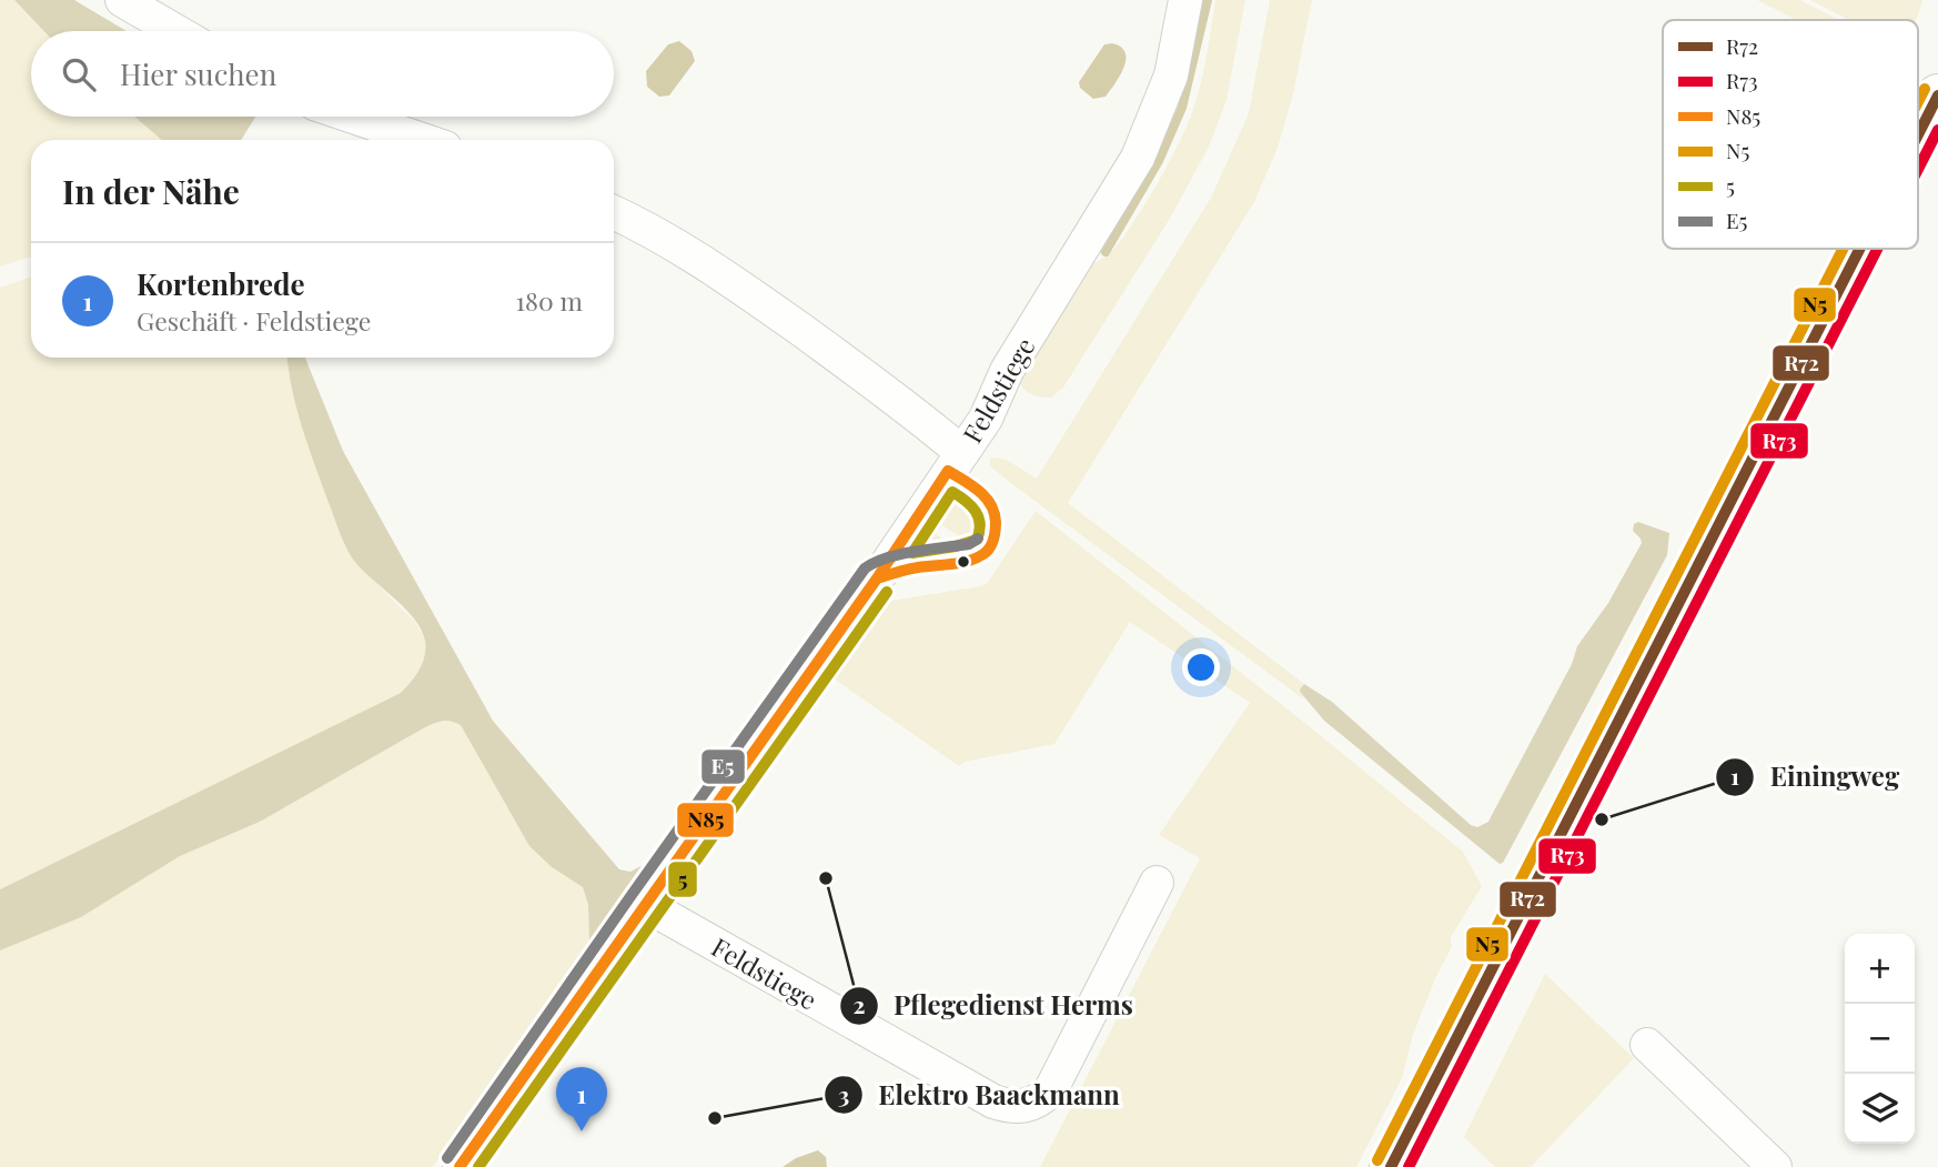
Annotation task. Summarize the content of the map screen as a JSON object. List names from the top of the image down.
{
  "streets": {
    "street": ["Feldstiege"]
  },
  "places": ["Einingweg", "Pflegedienst Herms", "Elektro Baackmann"],
  "lines": [
    "transit line N5",
    "transit line R72",
    "transit line R73",
    "transit line N85",
    "transit line 5",
    "transit line E5"
  ],
  "legend": [
    "R72",
    "R73",
    "N85",
    "N5",
    "5",
    "E5"
  ],
  "page": {
    "search": "Hier suchen",
    "heading": "In der Nähe",
    "list": [
      {
        "mark": "1",
        "name": "Kortenbrede",
        "note": "Geschäft · Feldstiege",
        "value": "180 m"
      }
    ],
    "map_buttons": ["+", "−"],
    "pins": "1"
  }
}
